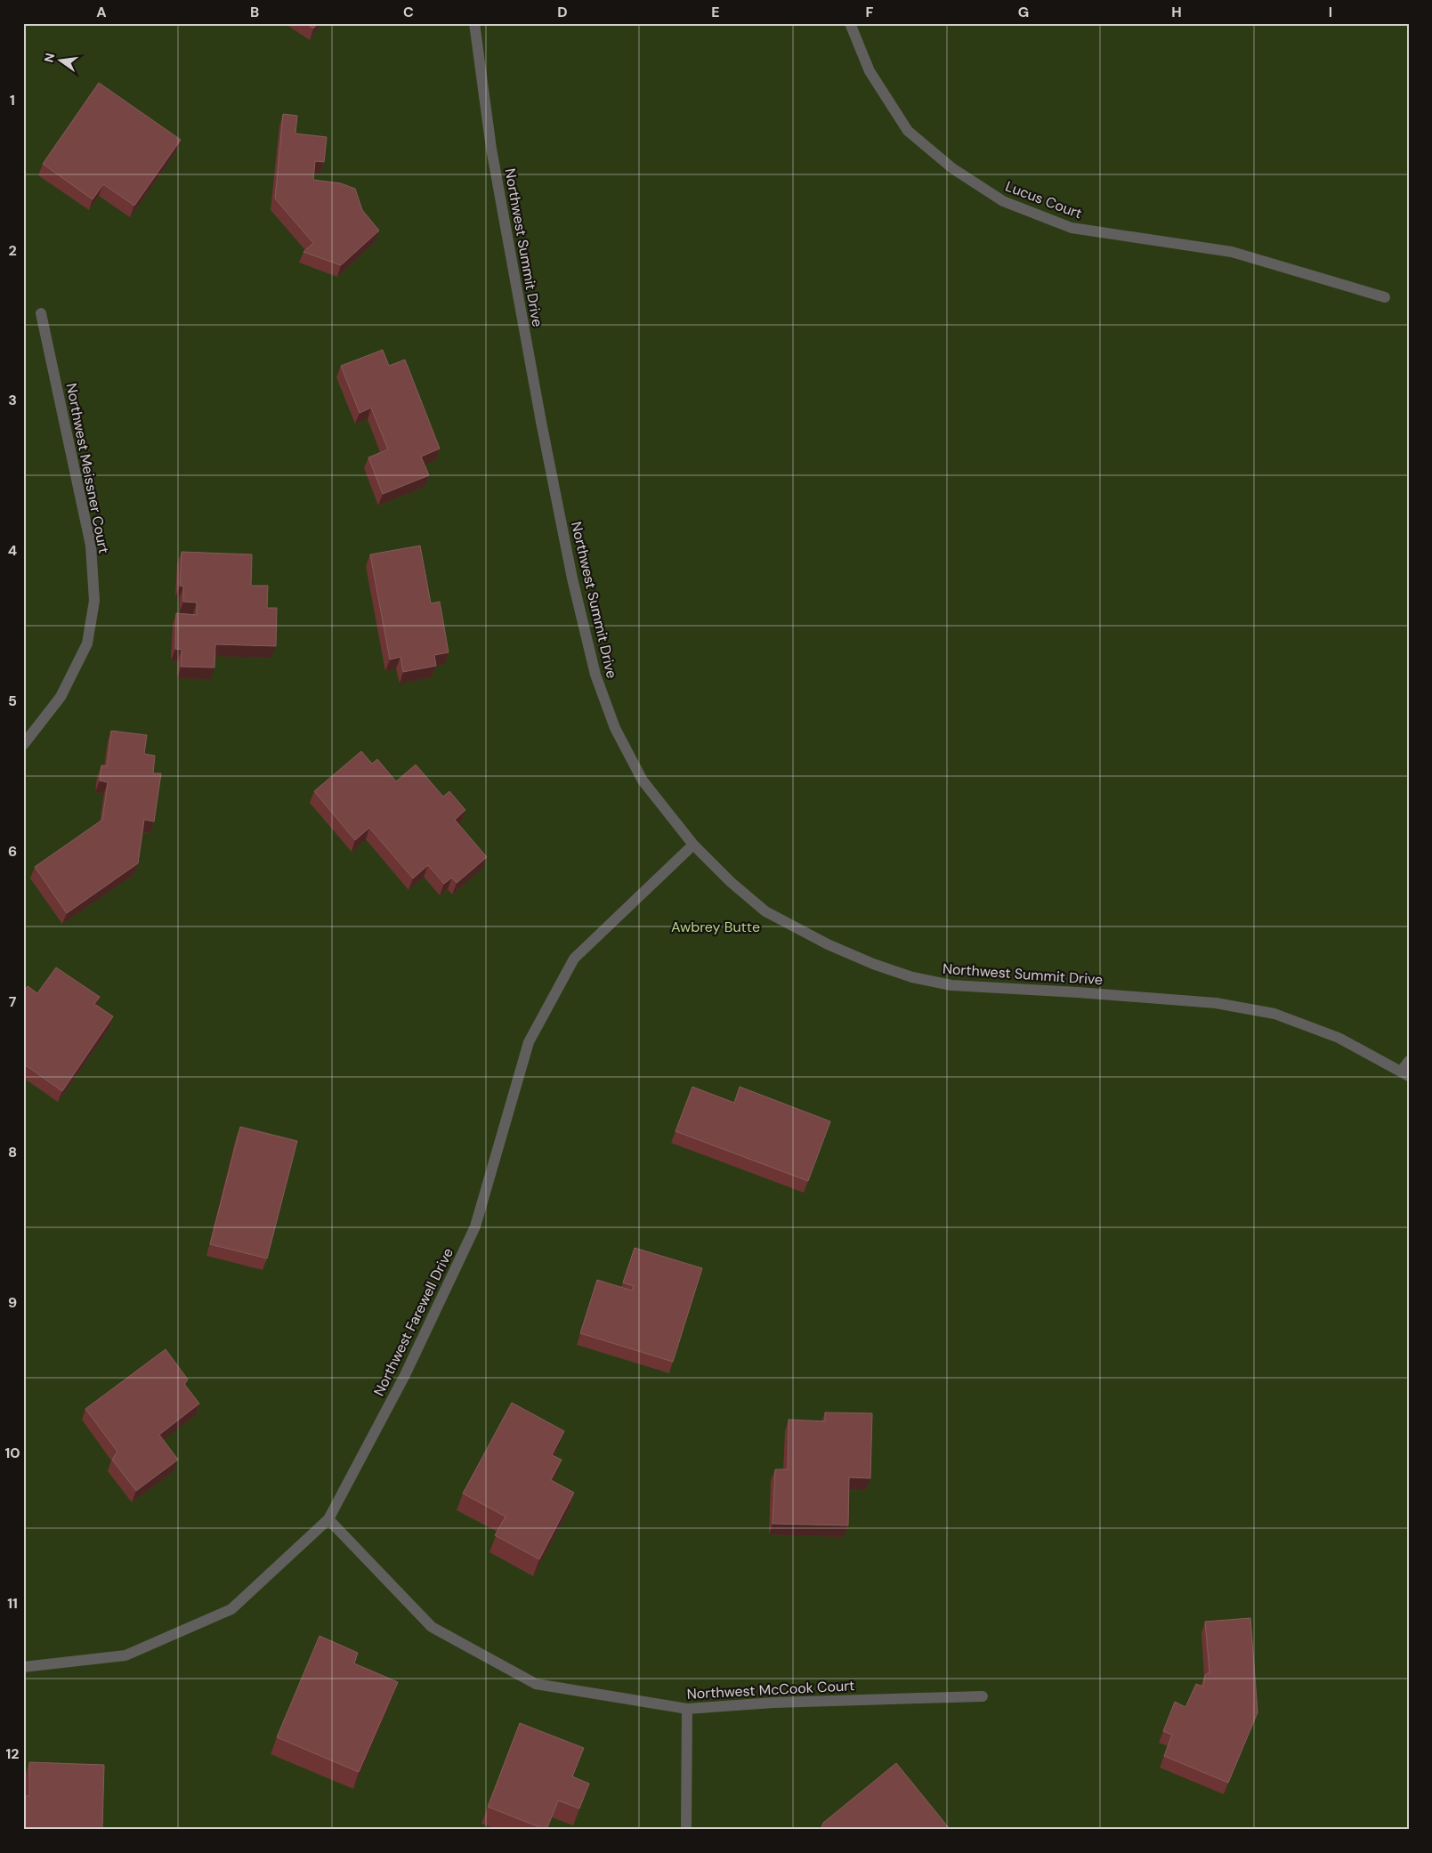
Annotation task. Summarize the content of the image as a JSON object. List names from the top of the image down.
{
  "streets": {
    "street": [
      "Lucus Court",
      "Northwest Summit Drive",
      "Northwest Meissner Court",
      "Northwest Farewell Drive",
      "Northwest McCook Court"
    ]
  },
  "crossings": [
    ["Northwest Summit Drive", "Northwest Farewell Drive"],
    ["Northwest Farewell Drive", "Northwest McCook Court"]
  ],
  "parks": ["Awbrey Butte"],
  "north": "left",
  "grid": {
    "columns": [
      "A",
      "B",
      "C",
      "D",
      "E",
      "F",
      "G",
      "H",
      "I"
    ],
    "rows": [
      "1",
      "2",
      "3",
      "4",
      "5",
      "6",
      "7",
      "8",
      "9",
      "10",
      "11",
      "12"
    ]
  }
}
